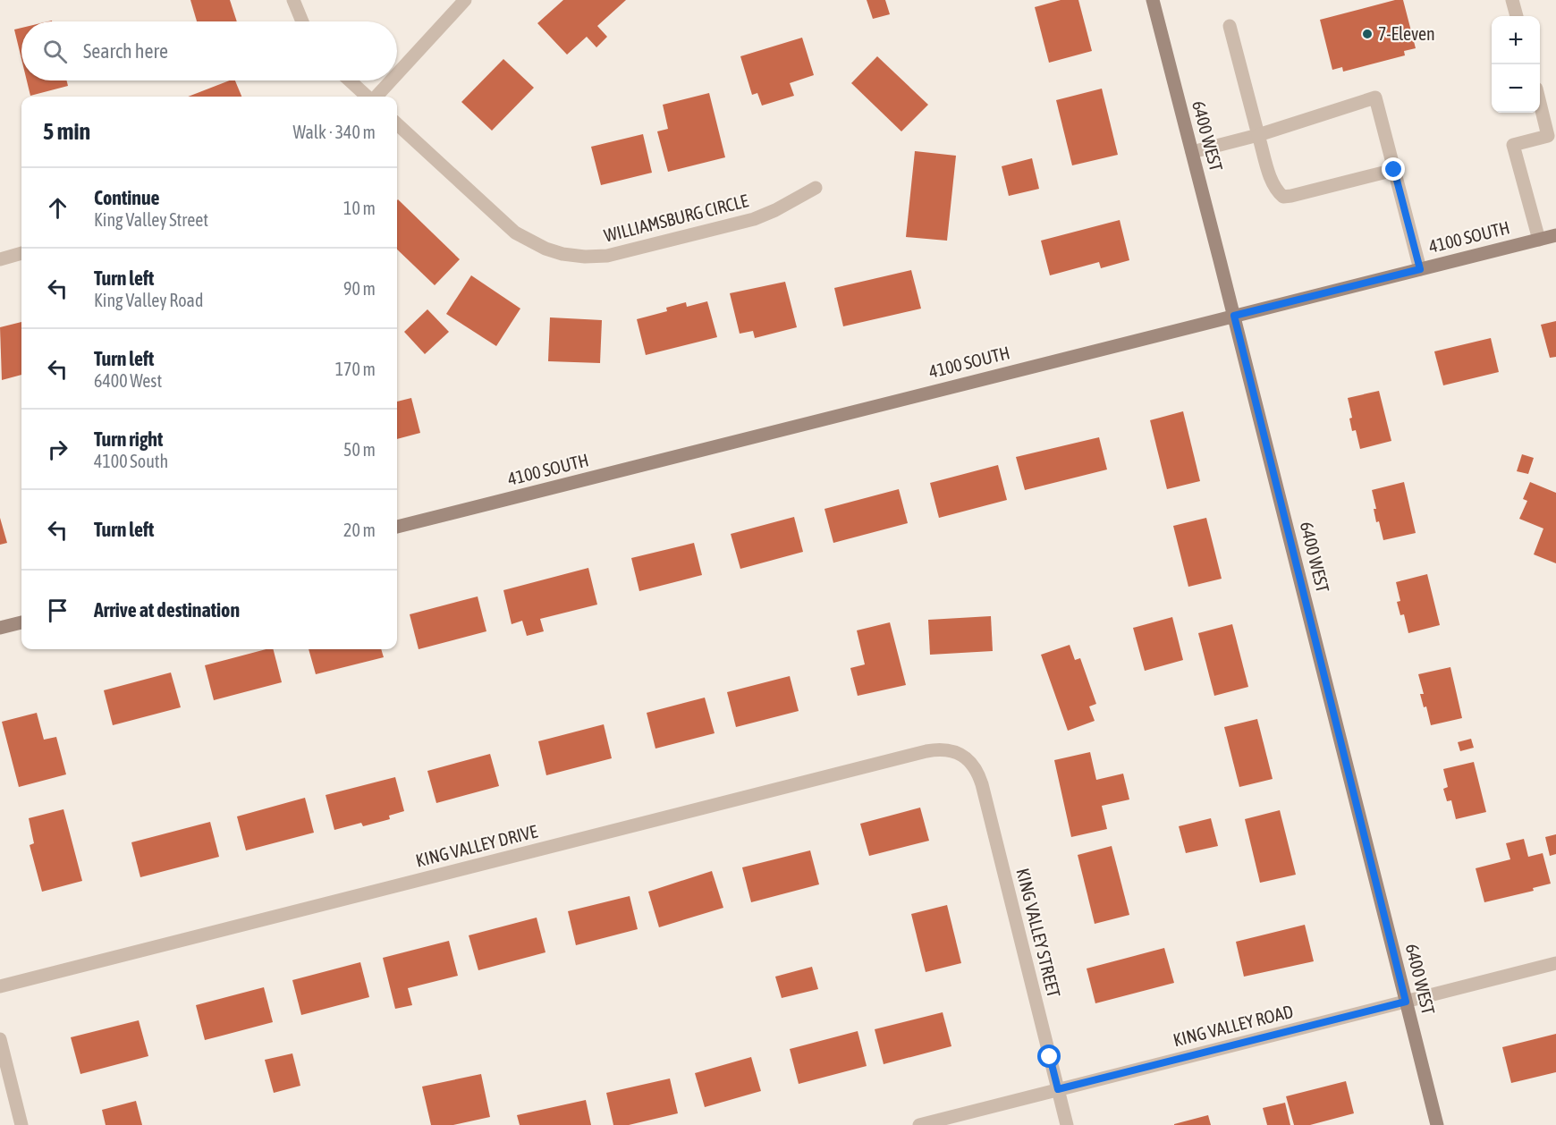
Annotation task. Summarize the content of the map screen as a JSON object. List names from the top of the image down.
{
  "streets": {
    "main road": ["6400 WEST", "4100 SOUTH"],
    "street": [
      "WILLIAMSBURG CIRCLE",
      "KING VALLEY DRIVE",
      "KING VALLEY STREET",
      "KING VALLEY ROAD"
    ]
  },
  "crossings": [
    ["6400 WEST", "4100 SOUTH"],
    ["6400 WEST", "KING VALLEY ROAD"],
    ["KING VALLEY DRIVE", "KING VALLEY STREET"],
    ["KING VALLEY STREET", "KING VALLEY ROAD"]
  ],
  "places": ["7-Eleven"],
  "page": {
    "map_buttons": ["+", "−"],
    "search": "Search here",
    "heading": ["5 min", "Walk · 340 m"],
    "list": [
      ["Continue", "King Valley Street", "10 m"],
      ["Turn left", "King Valley Road", "90 m"],
      ["Turn left", "6400 West", "170 m"],
      ["Turn right", "4100 South", "50 m"],
      ["Turn left", "20 m"],
      "Arrive at destination"
    ]
  }
}
